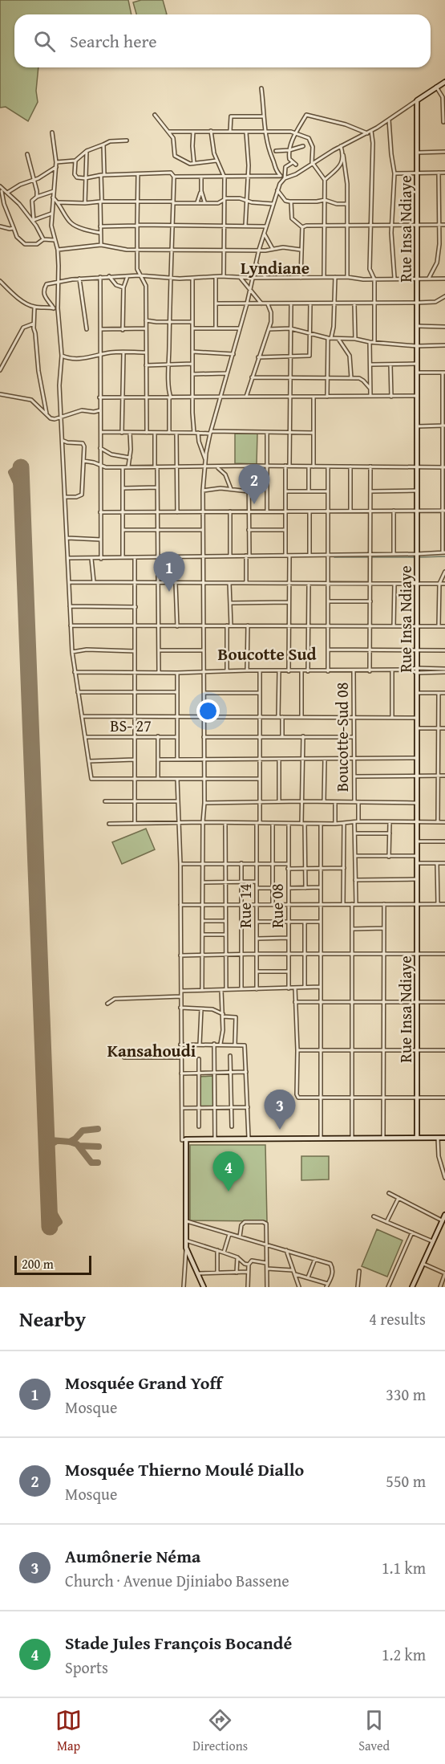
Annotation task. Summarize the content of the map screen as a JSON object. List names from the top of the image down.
{
  "streets": {
    "main road": ["Rue Insa Ndiaye"],
    "street": [
      "BS- 27",
      "Boucotte-Sud 08",
      "Rue 14",
      "Rue 08"
    ]
  },
  "districts": ["Lyndiane", "Boucotte Sud", "Kansahoudi"],
  "scale_bar": "200 m",
  "page": {
    "search": "Search here",
    "pins": [
      "2",
      "1",
      "3",
      "4"
    ],
    "scale": "200 m",
    "heading": ["Nearby", "4 results"],
    "list": [
      {
        "mark": "1",
        "name": "Mosquée Grand Yoff",
        "note": "Mosque",
        "value": "330 m"
      },
      {
        "mark": "2",
        "name": "Mosquée Thierno Moulé Diallo",
        "note": "Mosque",
        "value": "550 m"
      },
      {
        "mark": "3",
        "name": "Aumônerie Néma",
        "note": "Church · Avenue Djiniabo Bassene",
        "value": "1.1 km"
      },
      {
        "mark": "4",
        "name": "Stade Jules François Bocandé",
        "note": "Sports",
        "value": "1.2 km"
      }
    ],
    "nav": ["Map", "Directions", "Saved"]
  }
}
